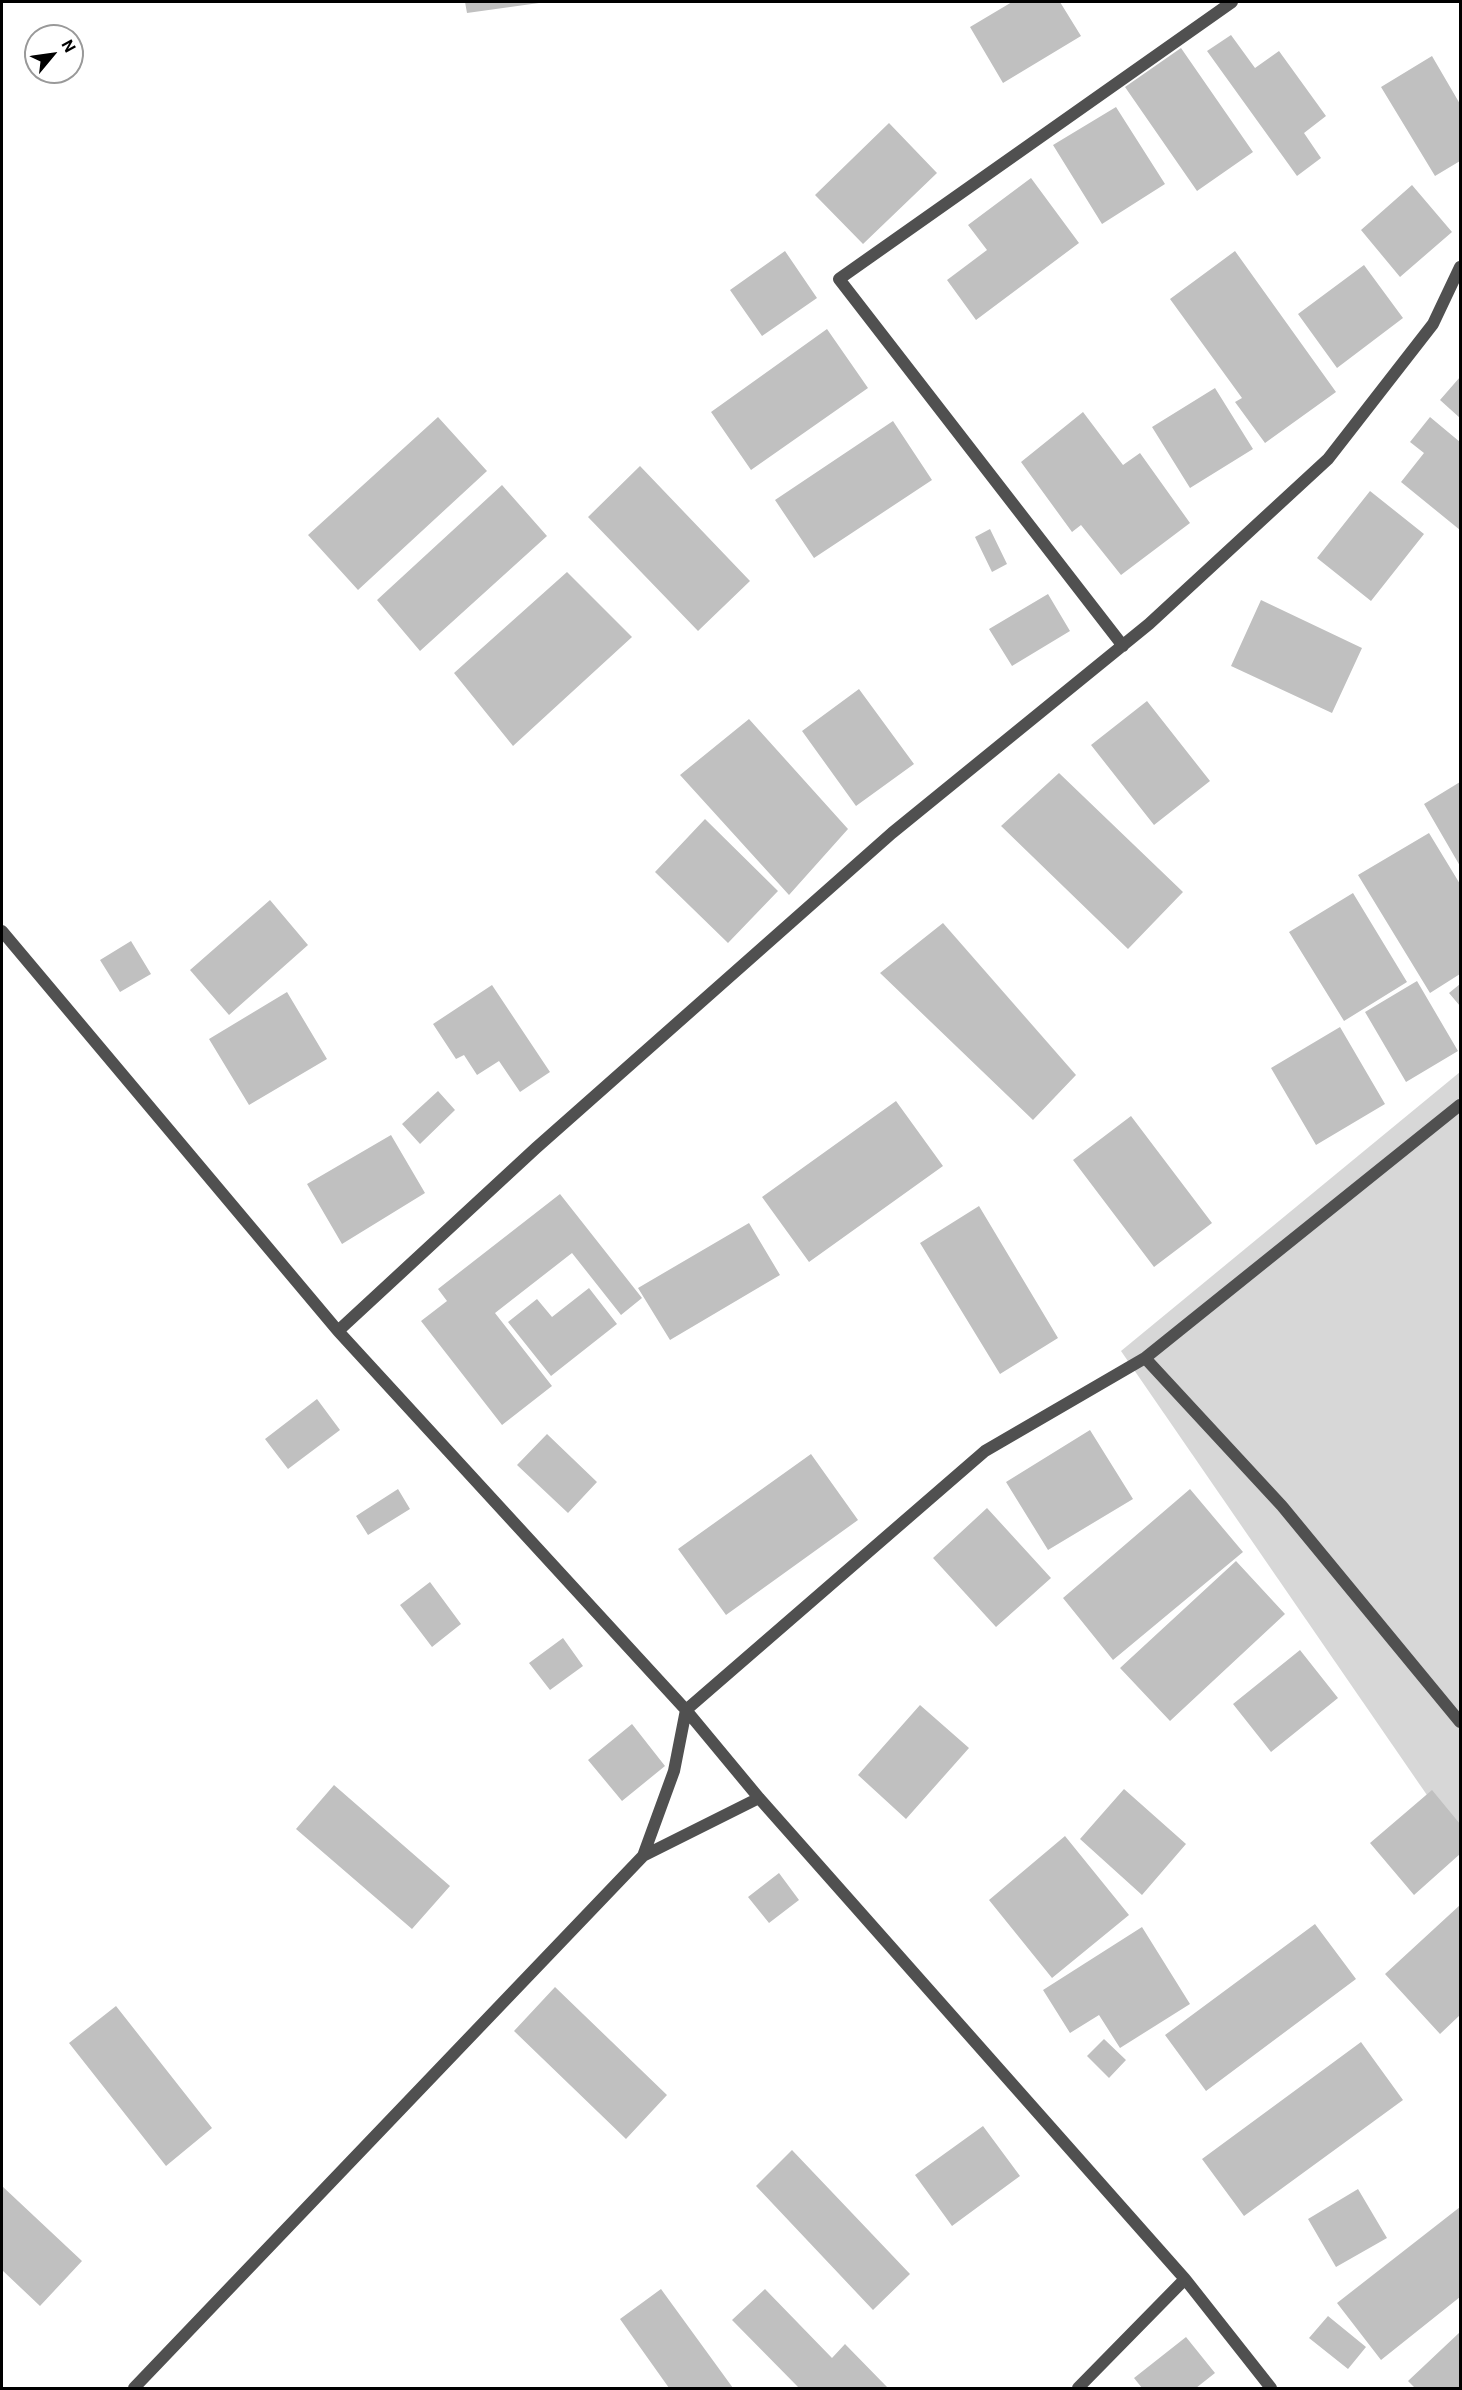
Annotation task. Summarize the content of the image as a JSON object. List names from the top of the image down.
{
  "north": "top right"
}
